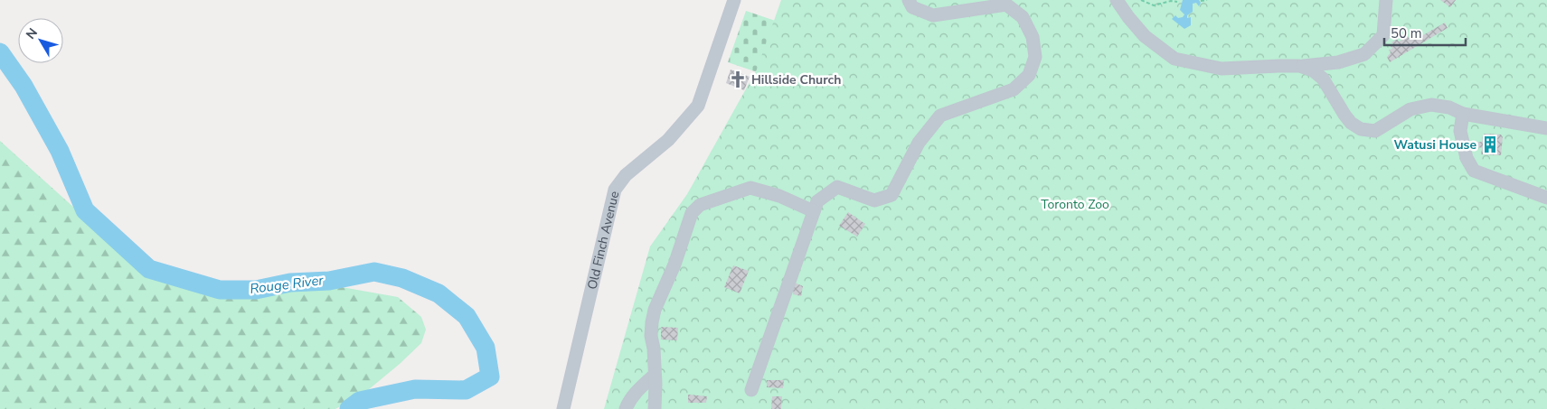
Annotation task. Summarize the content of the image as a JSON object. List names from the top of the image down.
{
  "streets": {
    "street": ["Old Finch Avenue"]
  },
  "water": ["Rouge River"],
  "parks": ["Toronto Zoo"],
  "places": {
    "church": ["Hillside Church"],
    "building": ["Watusi House"]
  },
  "scale_bar": "50 m",
  "north": "top left"
}
